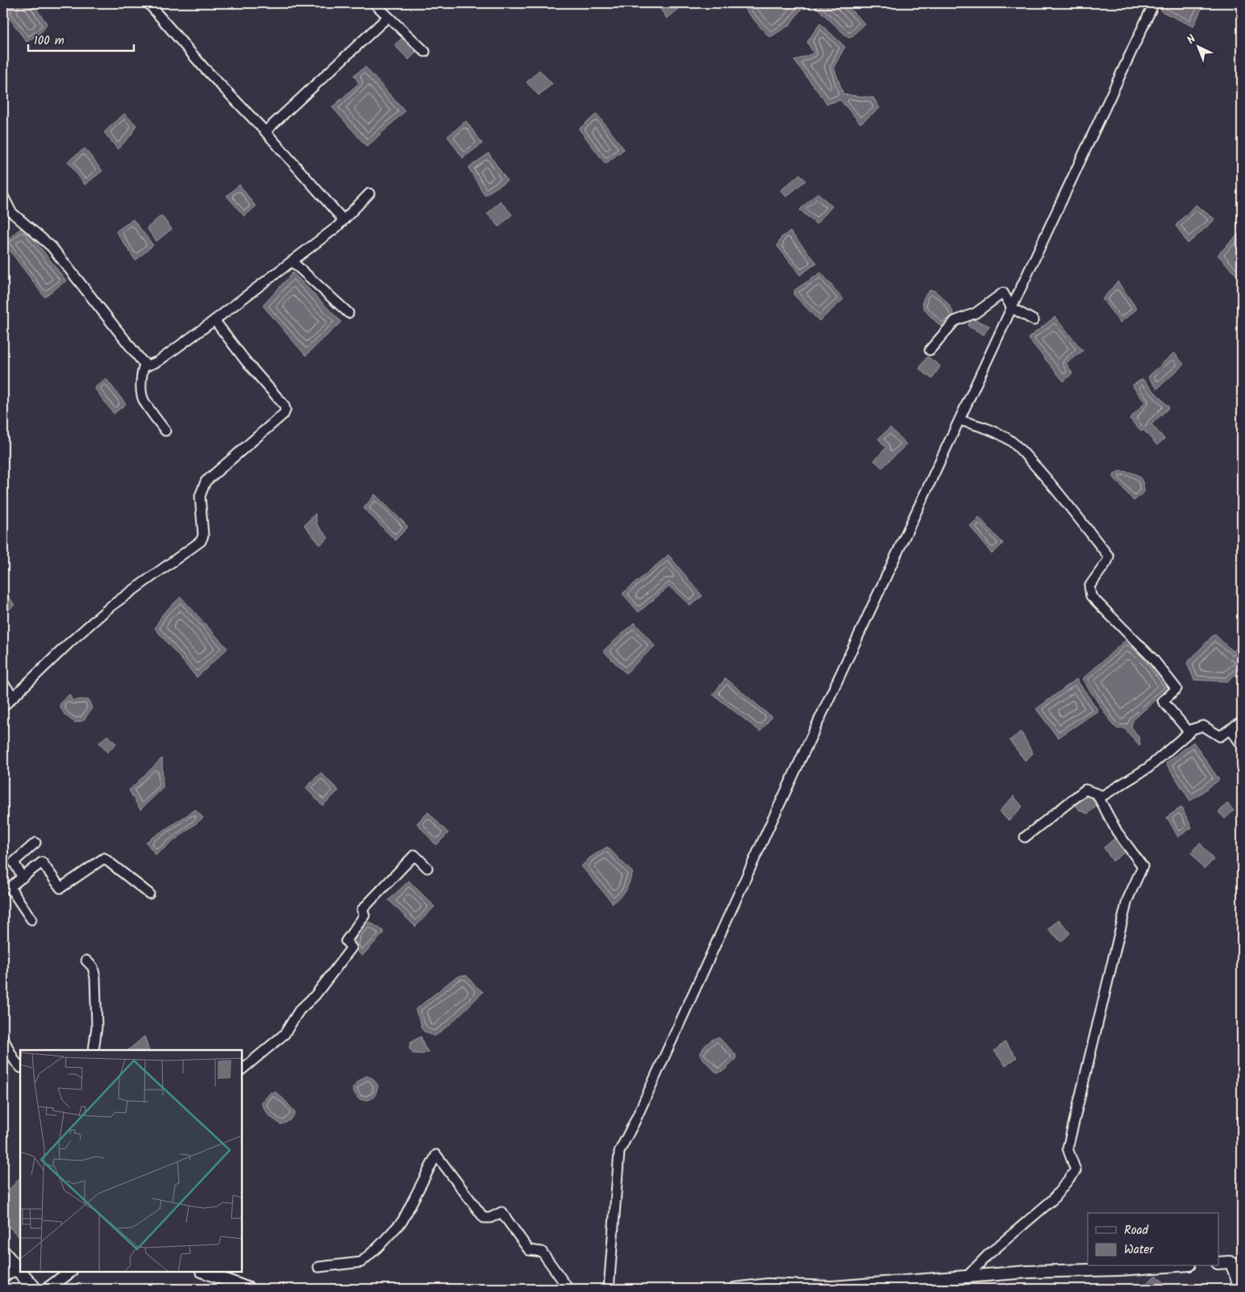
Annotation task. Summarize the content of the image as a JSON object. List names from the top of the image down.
{
  "legend": ["Road", "Water"],
  "scale_bar": "100 m",
  "north": "top left"
}
